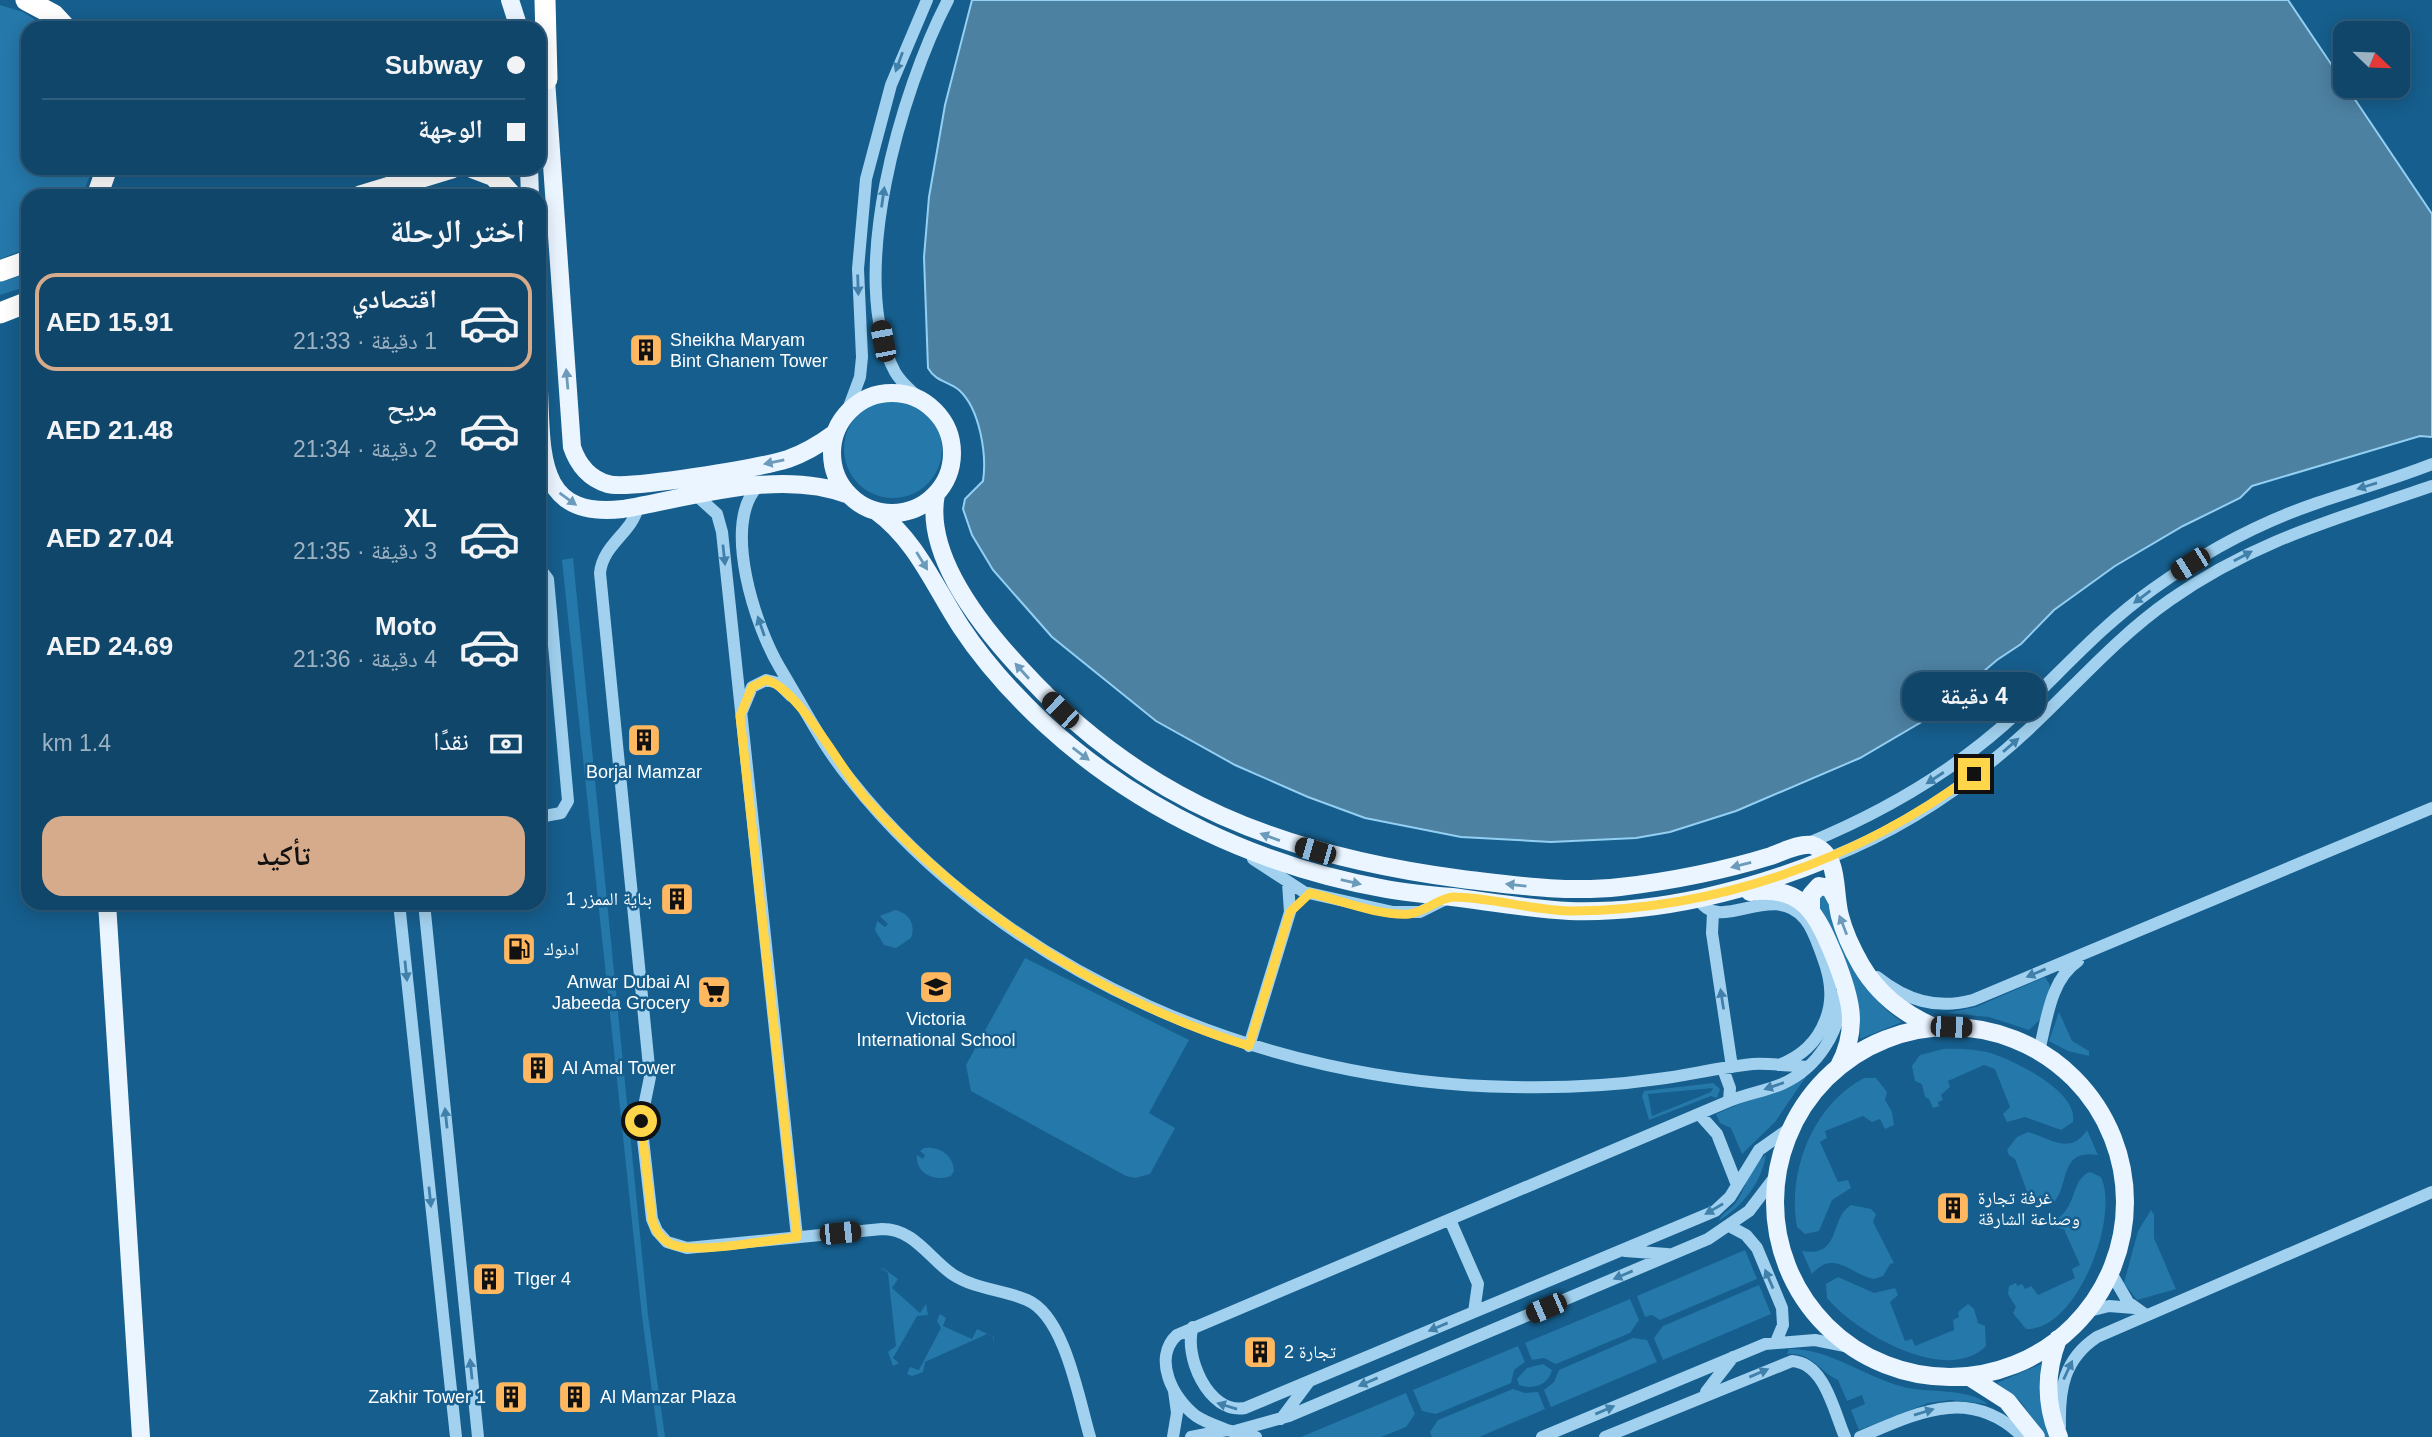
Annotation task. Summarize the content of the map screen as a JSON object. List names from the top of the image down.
{
  "places": {
    "building": [
      "Sheikha Maryam Bint Ghanem Tower",
      "Borjal Mamzar",
      "بناية الممزر 1",
      "Al Amal Tower",
      "غرفة تجارة وصناعة الشارقة",
      "TIger 4",
      "تجارة 2",
      "Zakhir Tower 1",
      "Al Mamzar Plaza"
    ],
    "fuel station": ["ادنوك"],
    "school or university": ["Victoria International School"],
    "supermarket": ["Anwar Dubai Al Jabeeda Grocery"]
  },
  "north": "bottom right",
  "page": {
    "banner": ["Subway", "الوجهة"],
    "heading": "اختر الرحلة",
    "list": [
      {
        "name": "اقتصادي",
        "note": "1 دقيقة · 21:33",
        "value": "AED 15.91"
      },
      {
        "name": "مريح",
        "note": "2 دقيقة · 21:34",
        "value": "AED 21.48"
      },
      {
        "name": "XL",
        "note": "3 دقيقة · 21:35",
        "value": "AED 27.04"
      },
      {
        "name": "Moto",
        "note": "4 دقيقة · 21:36",
        "value": "AED 24.69"
      }
    ],
    "bubble": "4 دقيقة",
    "pay": ["نقدًا", "1.4 km"],
    "buttons": "تأكيد"
  }
}
